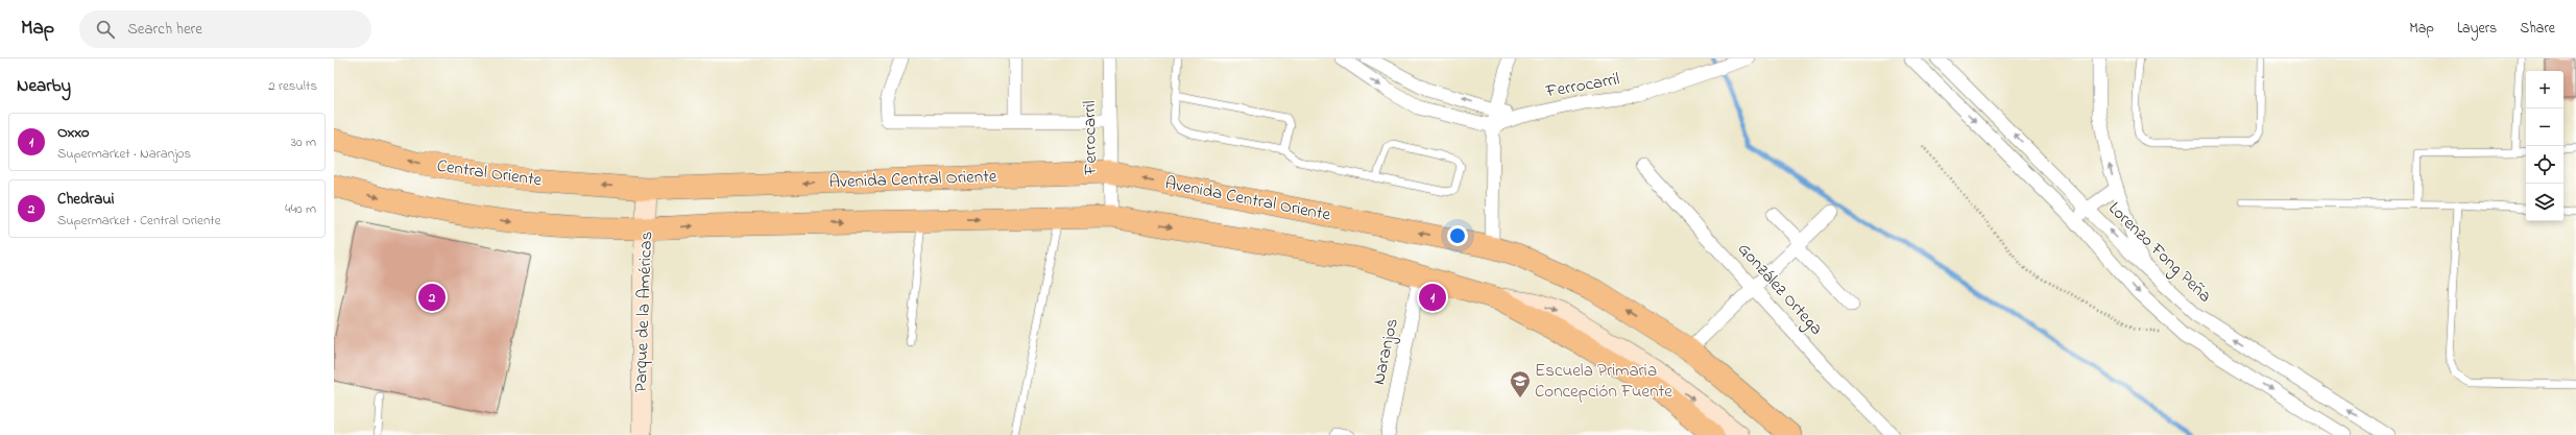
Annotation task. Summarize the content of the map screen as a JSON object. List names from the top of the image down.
{
  "streets": {
    "main road": ["Central Oriente", "Avenida Central Oriente", "Parque de la Américas"],
    "street": [
      "Ferrocarril",
      "Lorenzo Fong Peña",
      "González Ortega",
      "Naranjos"
    ]
  },
  "crossings": [
    ["Ferrocarril", "Avenida Central Oriente"],
    ["Central Oriente", "Avenida Central Oriente"],
    ["Central Oriente", "Parque de la Américas"],
    ["Avenida Central Oriente", "Parque de la Américas"]
  ],
  "places": {
    "school or university": ["Escuela Primaria Concepción Fuente"]
  },
  "page": {
    "header": "Map",
    "search": "Search here",
    "nav": ["Map", "Layers", "Share"],
    "heading": ["Nearby", "2 results"],
    "map_buttons": ["+", "−"],
    "list": [
      {
        "mark": "1",
        "name": "Oxxo",
        "note": "Supermarket · Naranjos",
        "value": "30 m"
      },
      {
        "mark": "2",
        "name": "Chedraui",
        "note": "Supermarket · Central Oriente",
        "value": "440 m"
      }
    ],
    "pins": ["1", "2"]
  }
}
